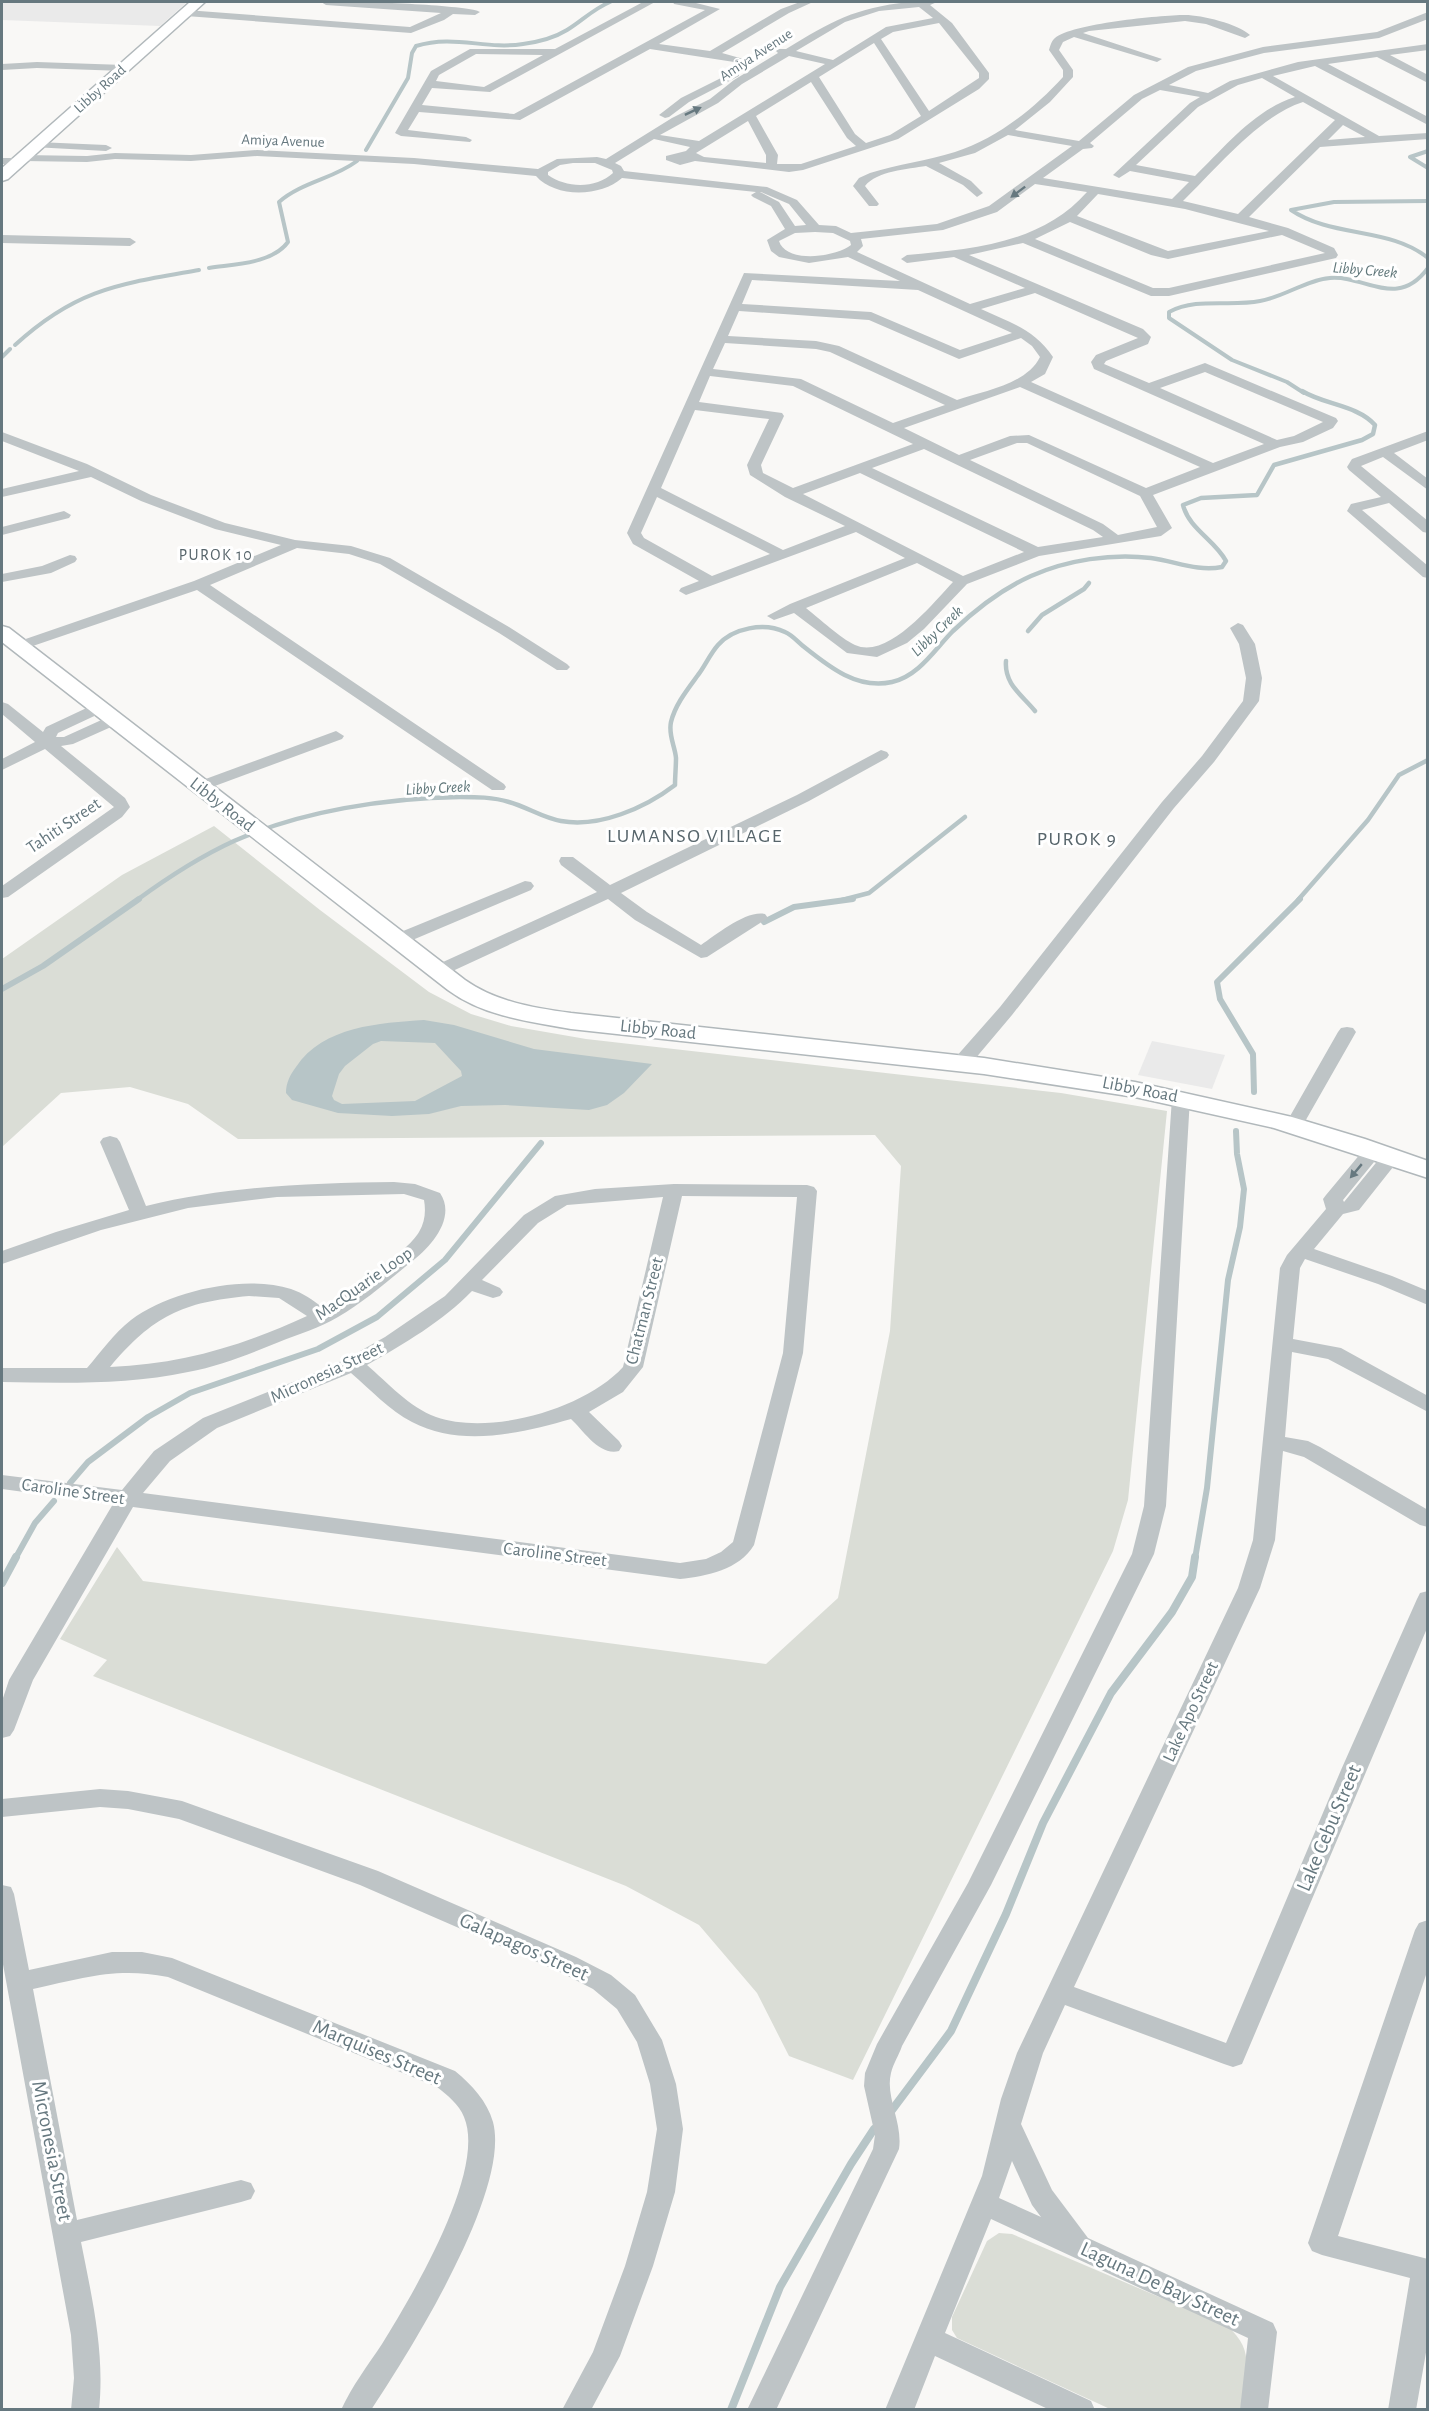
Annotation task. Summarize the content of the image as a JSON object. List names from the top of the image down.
{
  "streets": {
    "main road": ["Libby Road"],
    "street": [
      "Amiya Avenue",
      "Tahiti Street",
      "MacQuarie Loop",
      "Chatman Street",
      "Micronesia Street",
      "Caroline Street",
      "Lake Apo Street",
      "Lake Cebu Street",
      "Galapagos Street",
      "Marquises Street",
      "Laguna De Bay Street"
    ]
  },
  "crossings": [
    ["Amiya Avenue", "Libby Road"],
    ["Libby Road", "Lake Apo Street"],
    ["Chatman Street", "Micronesia Street"],
    ["Micronesia Street", "Caroline Street"],
    ["Micronesia Street", "Marquises Street"],
    ["Lake Apo Street", "Lake Cebu Street"],
    ["Lake Apo Street", "Laguna De Bay Street"]
  ],
  "districts": ["PUROK 10", "LUMANSO VILLAGE", "PUROK 9"],
  "water": ["Libby Creek"]
}
